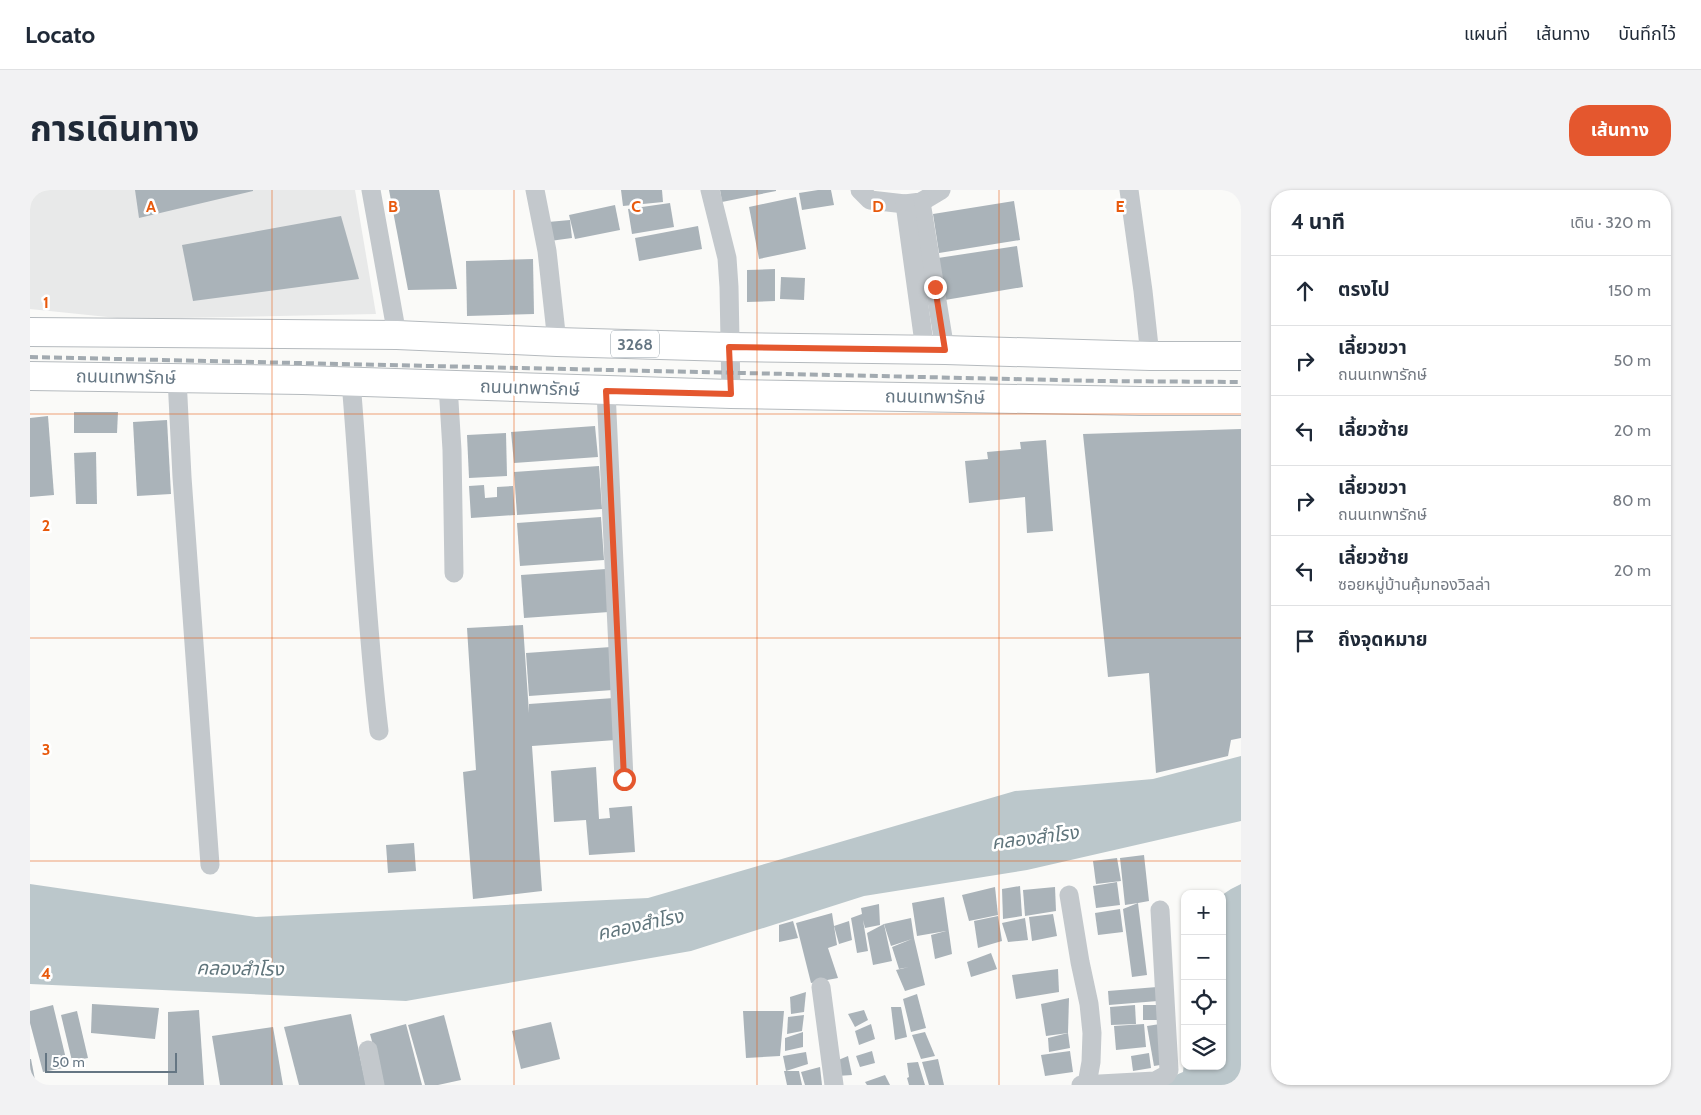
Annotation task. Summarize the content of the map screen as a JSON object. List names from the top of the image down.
{
  "streets": {
    "main road": ["3268", "ถนนเทพารักษ์"]
  },
  "water": ["คลองสำโรง"],
  "scale_bar": "50 m",
  "page": {
    "header": "Locato",
    "nav": ["แผนที่", "เส้นทาง", "บันทึกไว้"],
    "title": "การเดินทาง",
    "buttons": "เส้นทาง",
    "heading": ["4 นาที", "เดิน · 320 m"],
    "list": [
      ["ตรงไป", "150 m"],
      ["เลี้ยวขวา", "ถนนเทพารักษ์", "50 m"],
      ["เลี้ยวซ้าย", "20 m"],
      ["เลี้ยวขวา", "ถนนเทพารักษ์", "80 m"],
      ["เลี้ยวซ้าย", "ซอยหมู่บ้านคุ้มทองวิลล่า", "20 m"],
      "ถึงจุดหมาย"
    ],
    "map_buttons": ["+", "−"],
    "scale": "50 m"
  },
  "grid": {
    "columns": [
      "A",
      "B",
      "C",
      "D",
      "E"
    ],
    "rows": [
      "1",
      "2",
      "3",
      "4"
    ]
  }
}
